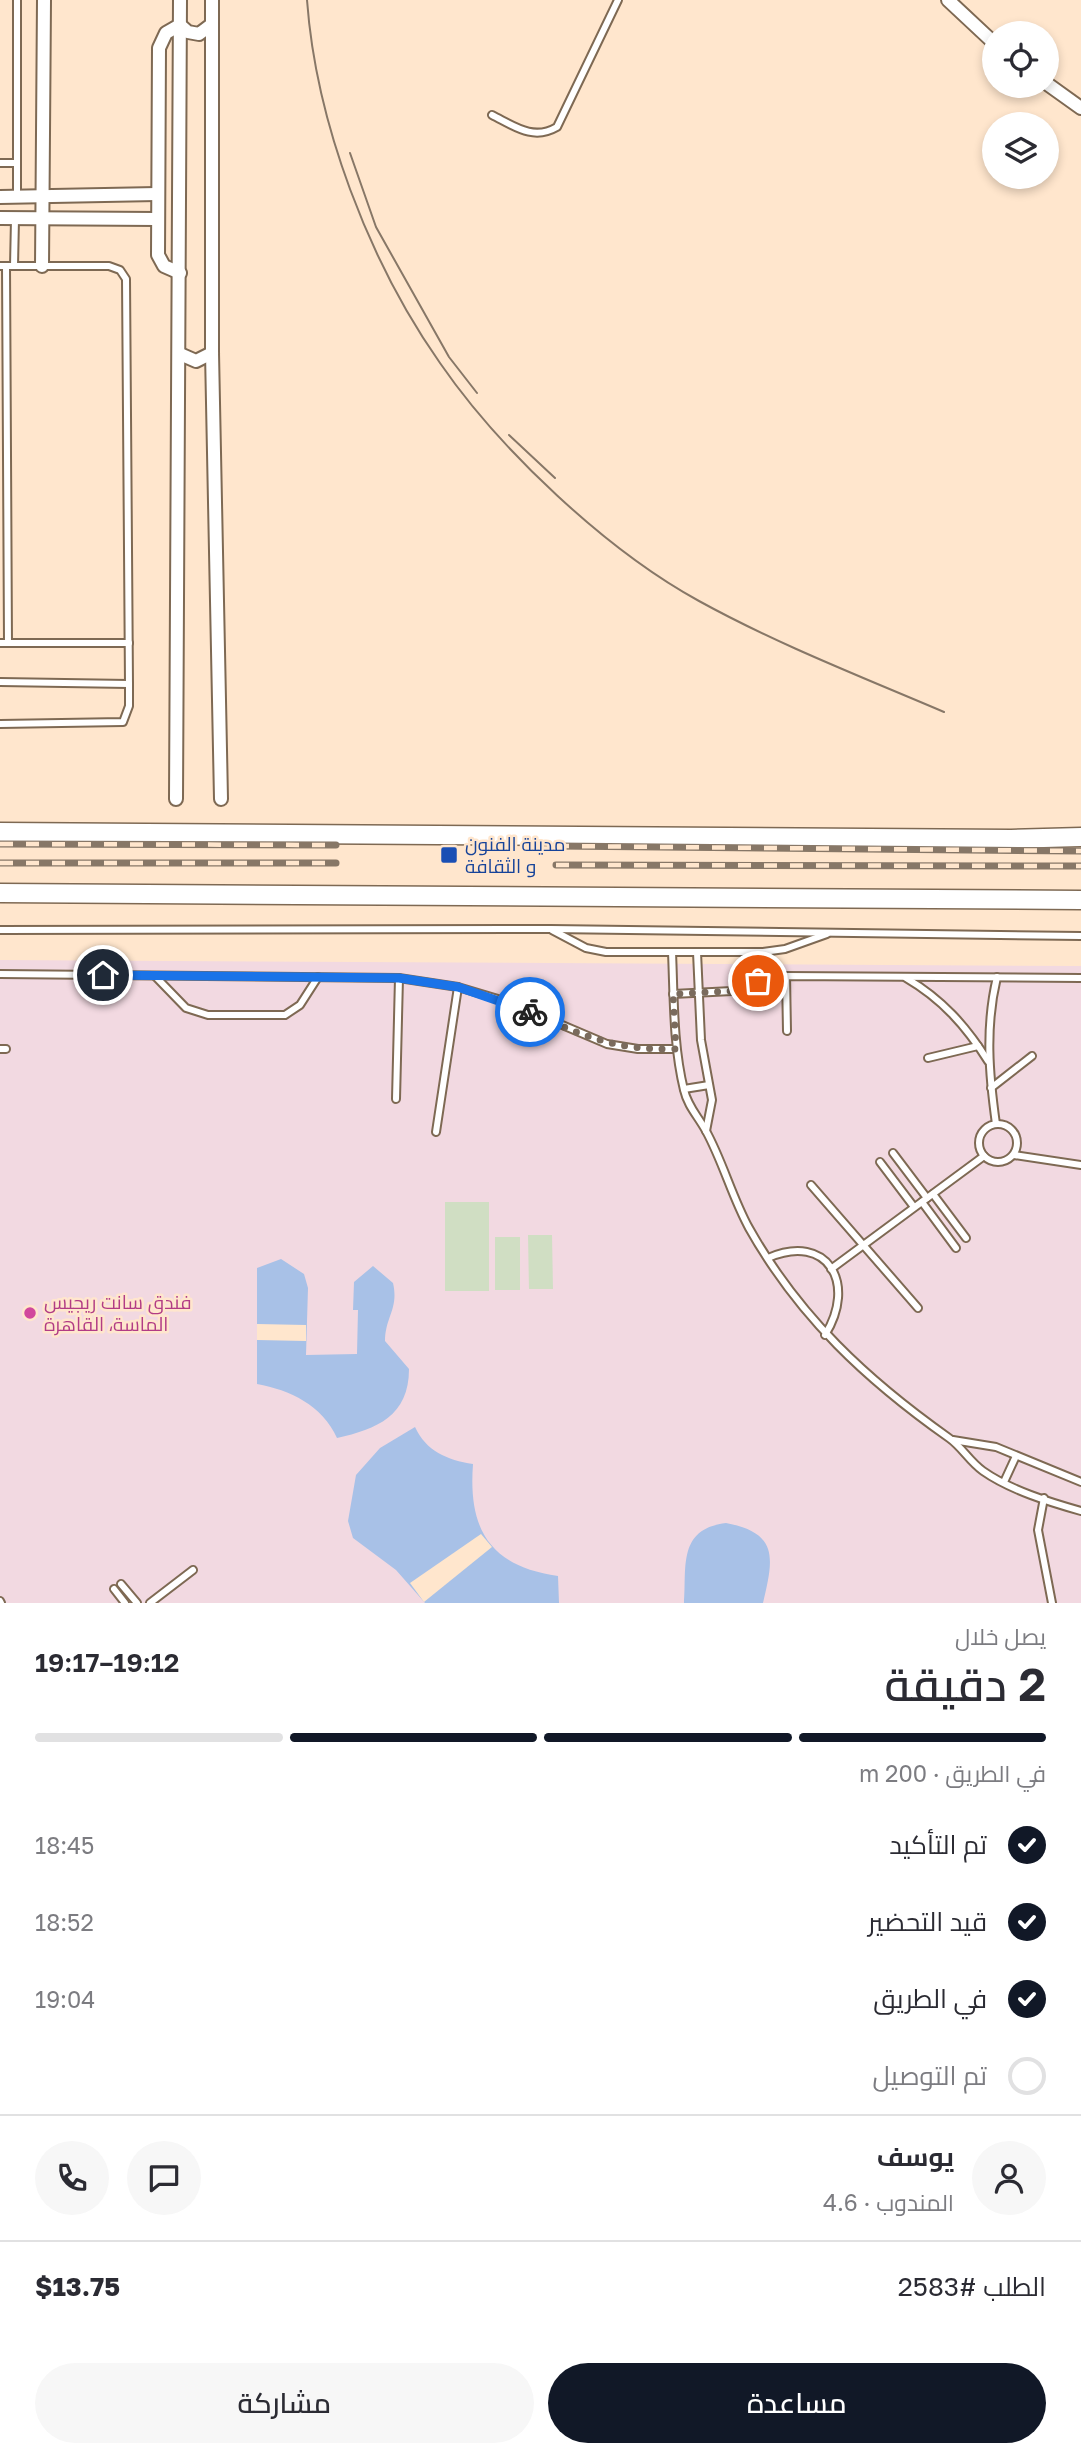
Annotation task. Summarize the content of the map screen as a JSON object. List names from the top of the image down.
{
  "places": {
    "transit": ["مدينة الفنون و الثقافة"],
    "other": ["فندق سانت ريجيس الماسة، القاهرة"]
  },
  "page": {
    "heading": ["2 دقيقة", "يصل خلال", "19:12–19:17"],
    "panel": [
      "يوسف",
      "المندوب · 4.6",
      "الطلب #2583",
      "$13.75"
    ],
    "bar": "في الطريق · 200 m",
    "list": [
      ["تم التأكيد", "18:45"],
      ["قيد التحضير", "18:52"],
      ["في الطريق", "19:04"],
      "تم التوصيل"
    ],
    "buttons": ["مساعدة", "مشاركة"]
  }
}
